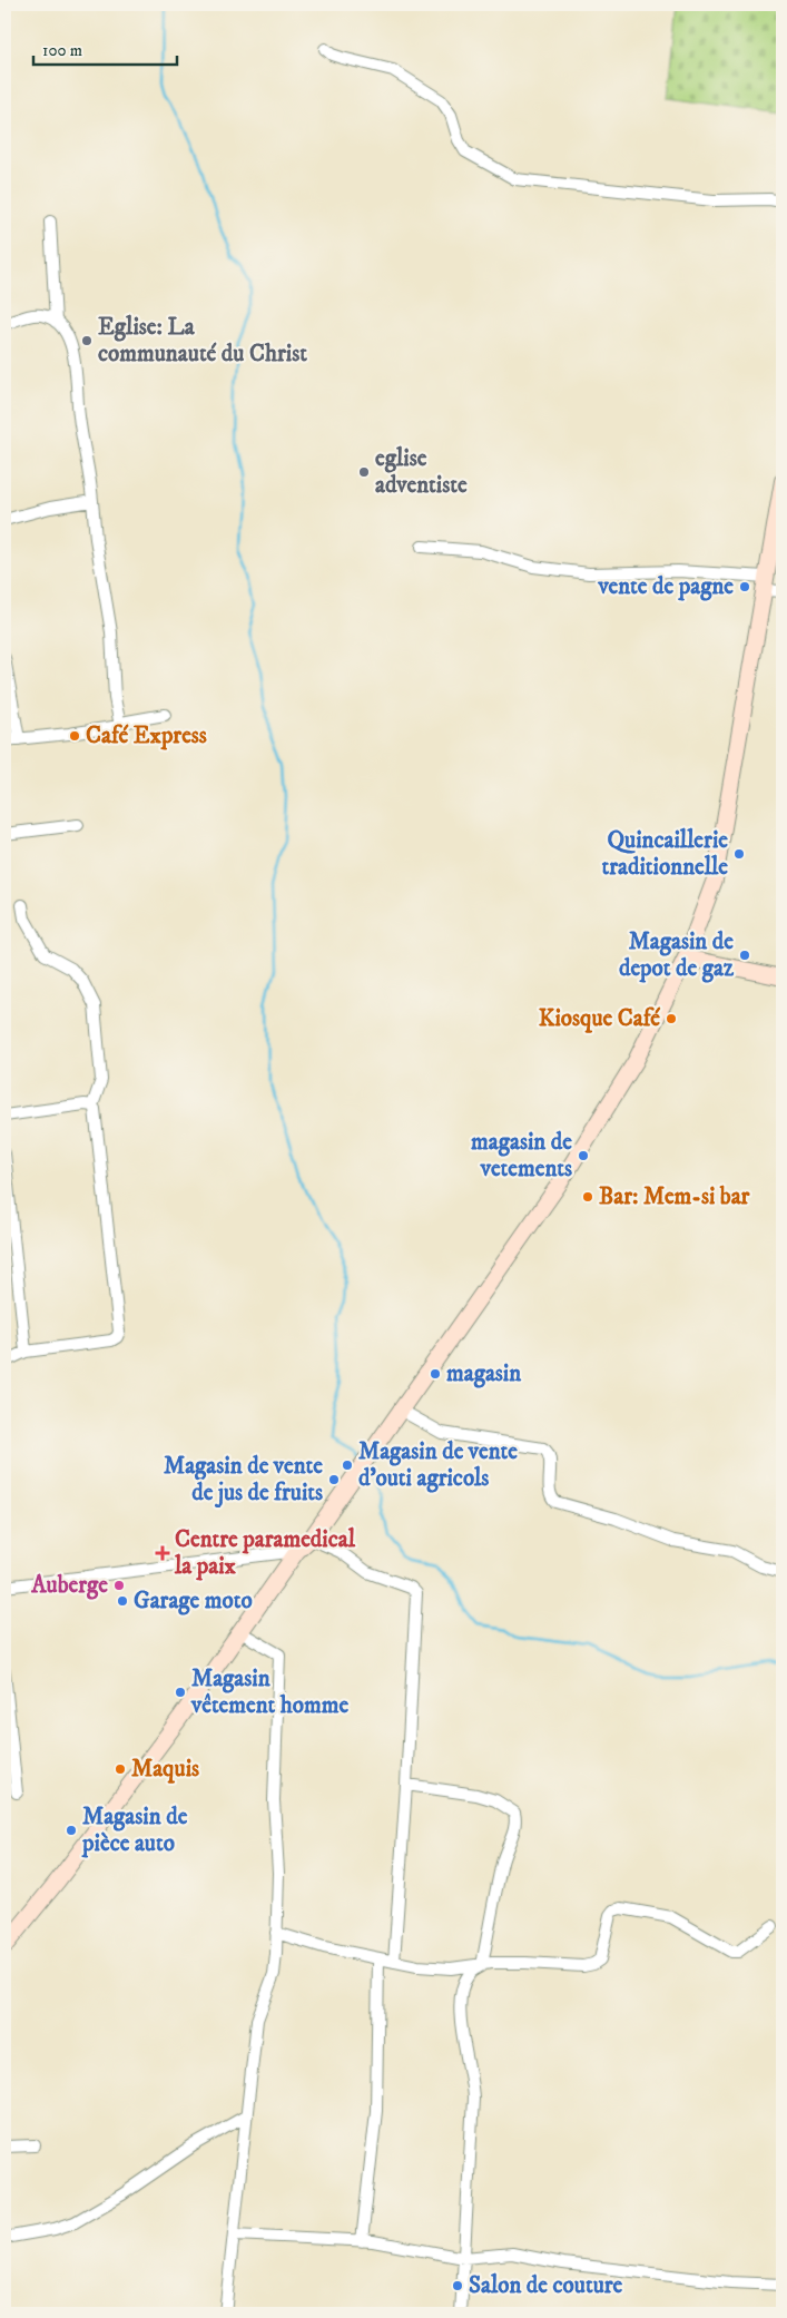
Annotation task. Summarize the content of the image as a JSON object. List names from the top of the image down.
{
  "places": {
    "other": [
      "Eglise: La communauté du Christ",
      "eglise adventiste",
      "vente de pagne",
      "Café Express",
      "Quincaillerie traditionnelle",
      "Magasin de depot de gaz",
      "Kiosque Café",
      "magasin de vetements",
      "Bar: Mem-si bar",
      "magasin",
      "Magasin de vente d'outi agricols",
      "Magasin de vente de jus de fruits",
      "Auberge",
      "Garage moto",
      "Magasin vêtement homme",
      "Maquis",
      "Magasin de pièce auto",
      "Salon de couture"
    ],
    "health": ["Centre paramedical la paix"]
  },
  "scale_bar": "100 m"
}
